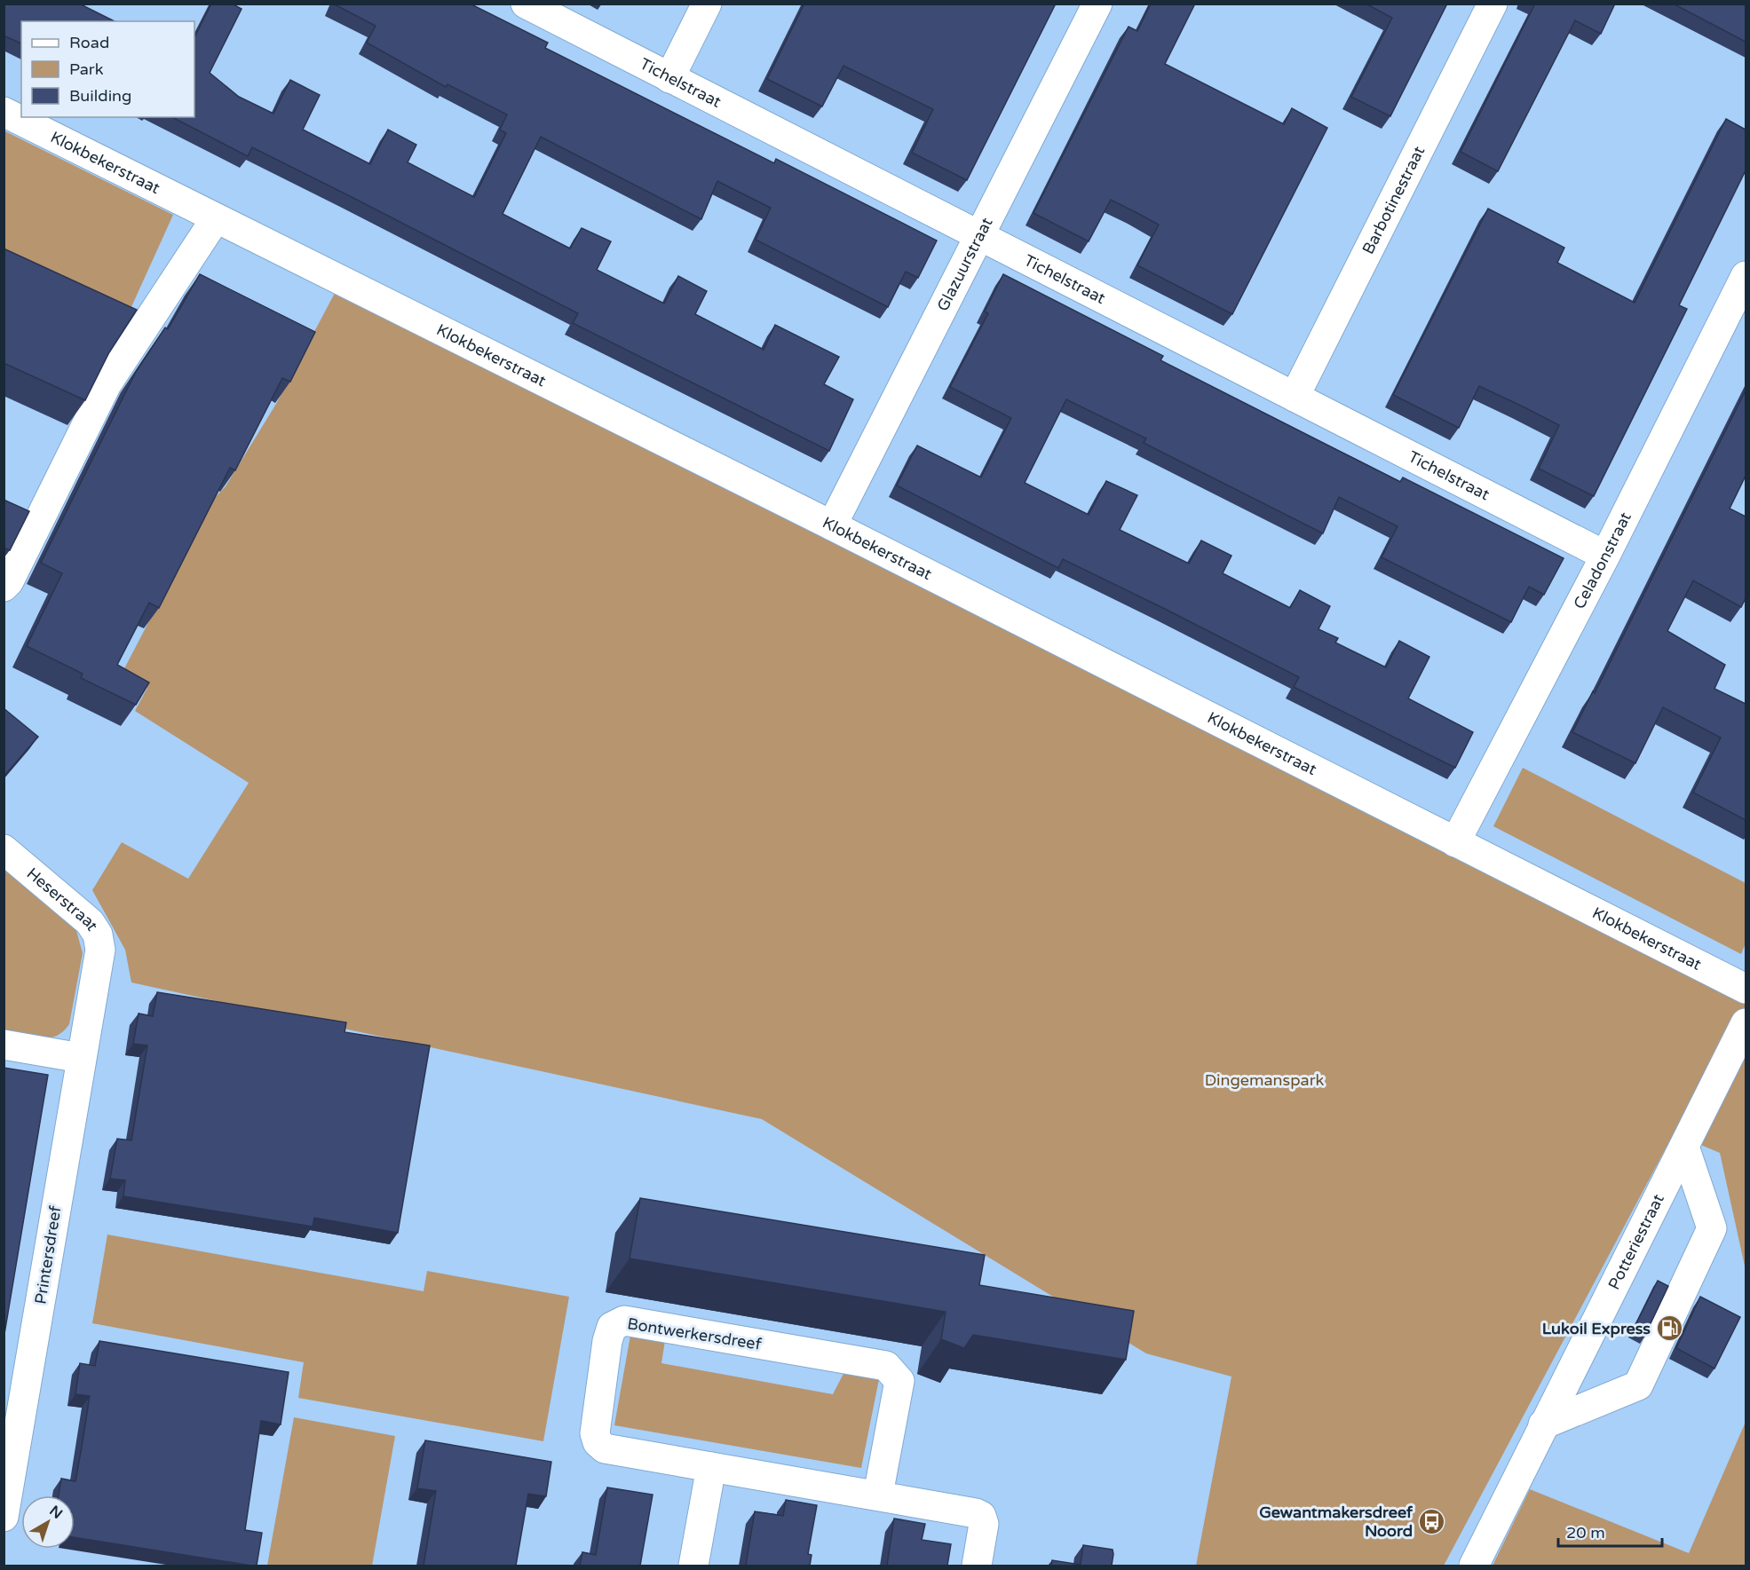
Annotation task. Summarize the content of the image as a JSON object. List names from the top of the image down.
{
  "streets": {
    "street": [
      "Tichelstraat",
      "Klokbekerstraat",
      "Barbotinestraat",
      "Glazuurstraat",
      "Celadonstraat",
      "Heserstraat",
      "Potteriestraat",
      "Printersdreef",
      "Bontwerkersdreef"
    ]
  },
  "crossings": [
    ["Tichelstraat", "Barbotinestraat"],
    ["Tichelstraat", "Glazuurstraat"],
    ["Tichelstraat", "Celadonstraat"],
    ["Klokbekerstraat", "Glazuurstraat"],
    ["Klokbekerstraat", "Celadonstraat"],
    ["Heserstraat", "Printersdreef"]
  ],
  "parks": ["Dingemanspark"],
  "places": {
    "fuel station": ["Lukoil Express"],
    "bus stop": ["Gewantmakersdreef Noord"]
  },
  "legend": ["Road", "Park", "Building"],
  "scale_bar": "20 m",
  "north": "top right"
}
